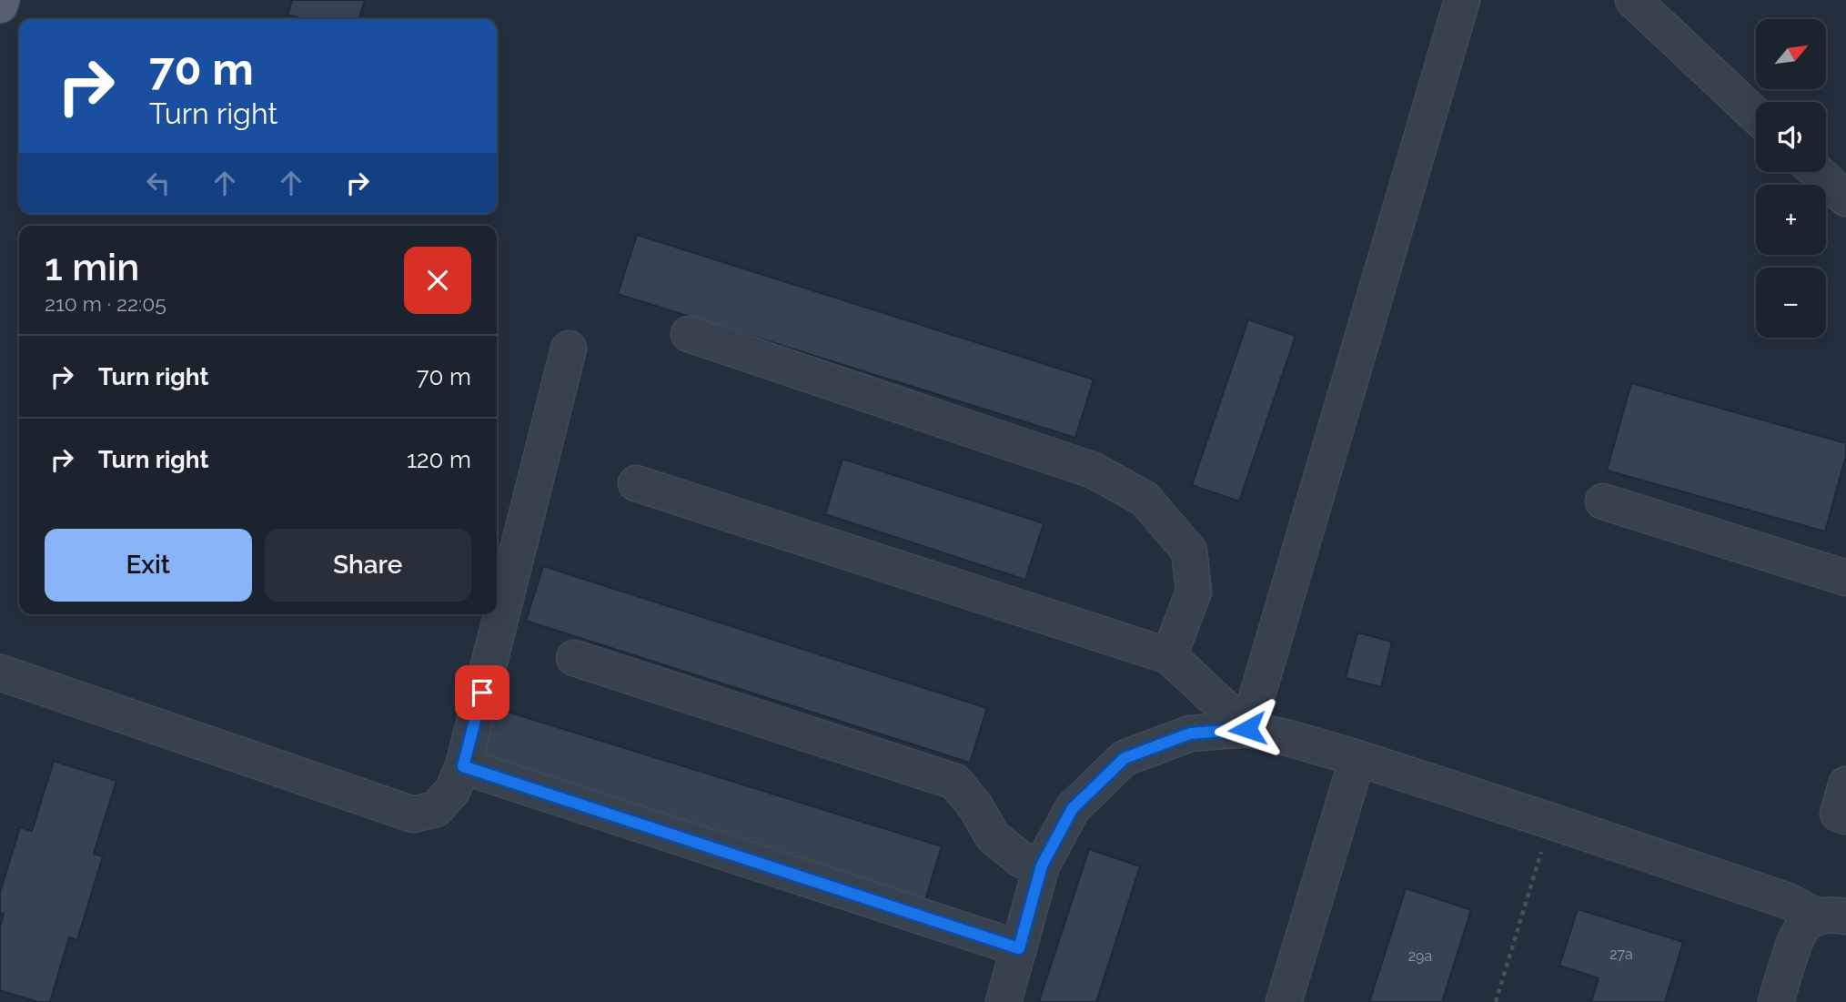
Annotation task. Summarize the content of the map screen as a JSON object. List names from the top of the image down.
{
  "house_numbers": ["27a", "29a"],
  "north": "top right",
  "page": {
    "map_buttons": ["+", "−"],
    "turn": ["70 m", "Turn right"],
    "heading": ["1 min", "210 m · 22:05"],
    "list": [
      {
        "name": "Turn right",
        "value": "70 m"
      },
      {
        "name": "Turn right",
        "value": "120 m"
      }
    ],
    "buttons": ["Exit", "Share"]
  }
}
